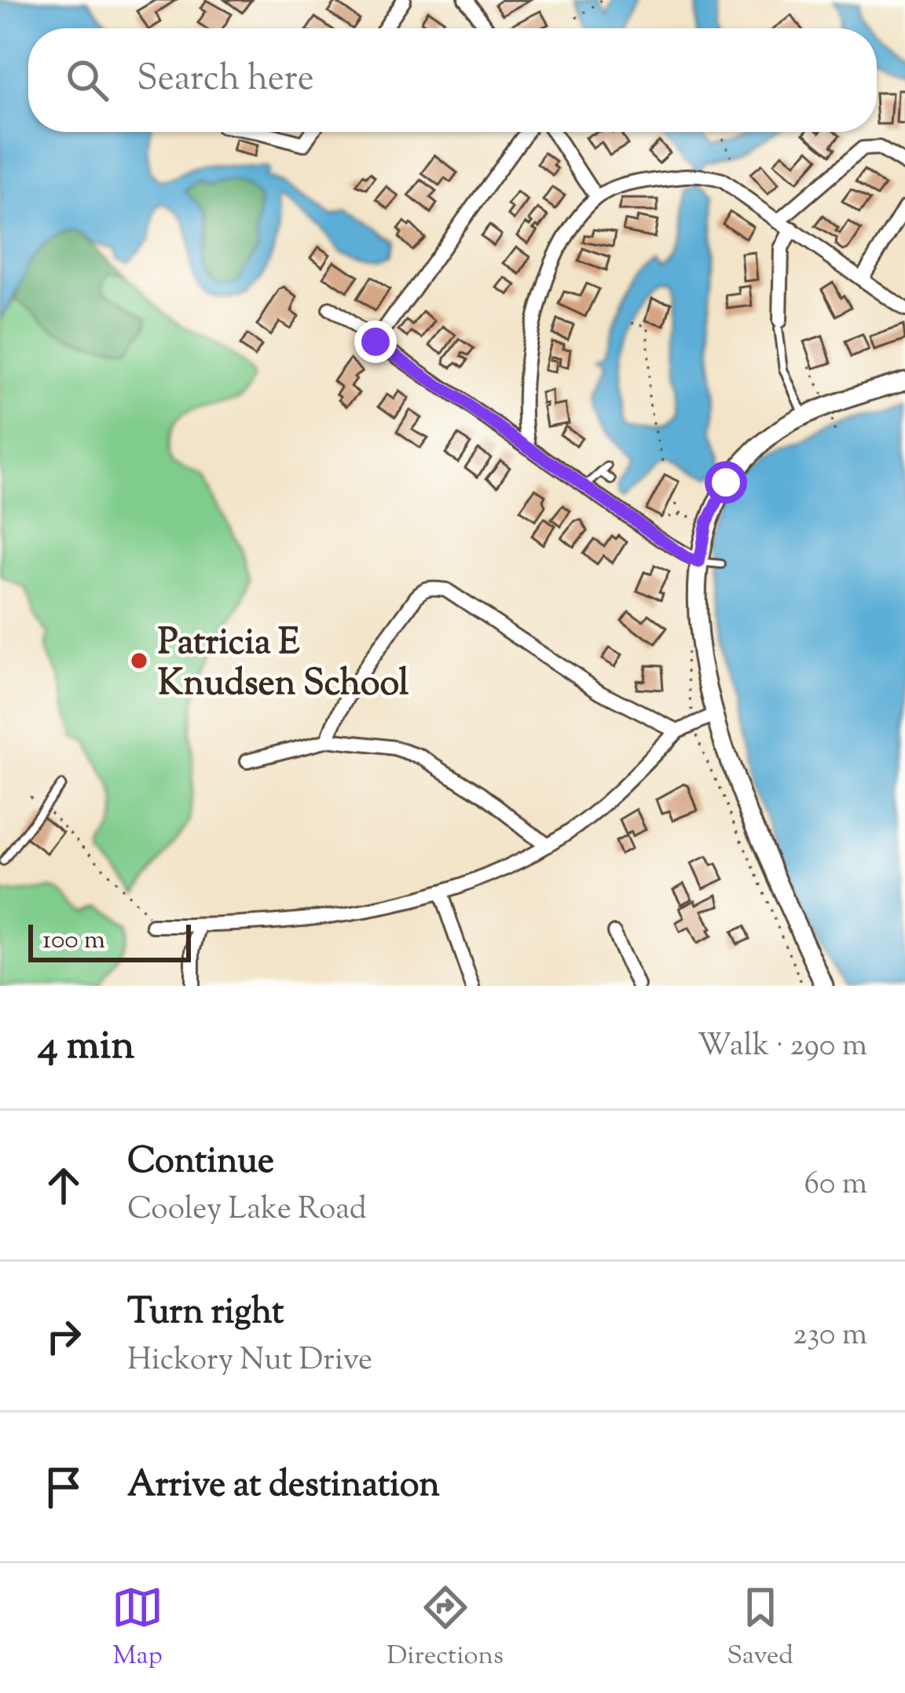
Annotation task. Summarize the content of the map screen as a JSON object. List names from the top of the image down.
{
  "places": ["Patricia E Knudsen School"],
  "scale_bar": "100 m",
  "page": {
    "search": "Search here",
    "scale": "100 m",
    "heading": ["4 min", "Walk · 290 m"],
    "list": [
      ["Continue", "Cooley Lake Road", "60 m"],
      ["Turn right", "Hickory Nut Drive", "230 m"],
      "Arrive at destination"
    ],
    "nav": ["Map", "Directions", "Saved"]
  }
}
